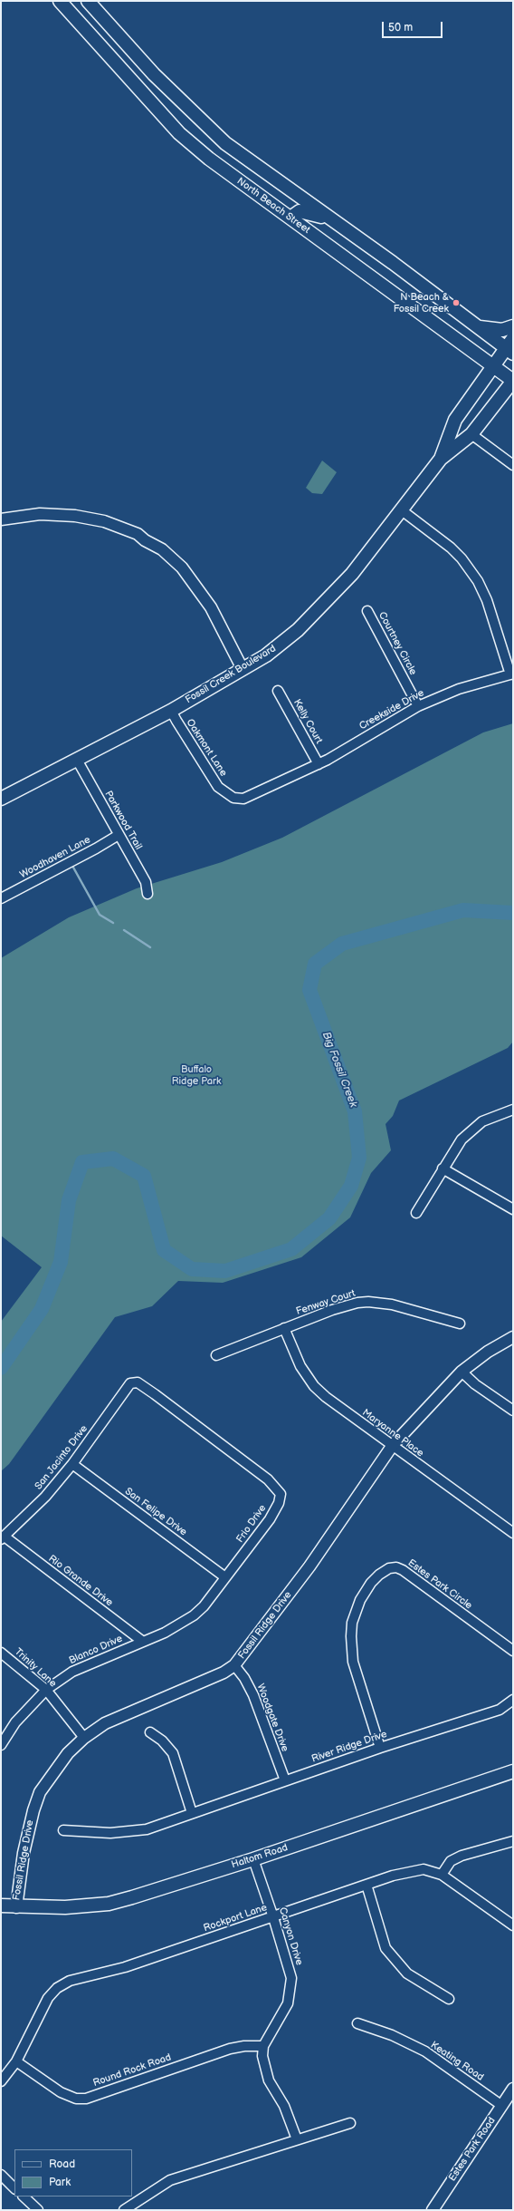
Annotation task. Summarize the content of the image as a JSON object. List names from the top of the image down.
{
  "streets": {
    "main road": ["North Beach Street", "Fossil Creek Boulevard", "Haltom Road"],
    "street": [
      "Courtney Circle",
      "Creekside Drive",
      "Kelly Court",
      "Oakmont Lane",
      "Parkwood Trail",
      "Woodhaven Lane",
      "Fenway Court",
      "Maryanne Place",
      "San Jacinto Drive",
      "San Felipe Drive",
      "Frio Drive",
      "Rio Grande Drive",
      "Estes Park Circle",
      "Fossil Ridge Drive",
      "Blanco Drive",
      "Trinity Lane",
      "Woodgate Drive",
      "River Ridge Drive",
      "Rockport Lane",
      "Canyon Drive",
      "Keating Road",
      "Round Rock Road",
      "Estes Park Road"
    ]
  },
  "crossings": [
    ["North Beach Street", "Fossil Creek Boulevard"],
    ["Courtney Circle", "Creekside Drive"],
    ["Fossil Creek Boulevard", "Oakmont Lane"],
    ["Fossil Creek Boulevard", "Parkwood Trail"],
    ["Creekside Drive", "Kelly Court"],
    ["Creekside Drive", "Oakmont Lane"],
    ["Parkwood Trail", "Woodhaven Lane"],
    ["Fenway Court", "Maryanne Place"],
    ["Maryanne Place", "Fossil Ridge Drive"],
    ["San Jacinto Drive", "San Felipe Drive"],
    ["San Jacinto Drive", "Frio Drive"],
    ["San Jacinto Drive", "Rio Grande Drive"],
    ["San Felipe Drive", "Frio Drive"],
    ["Frio Drive", "Rio Grande Drive"],
    ["Frio Drive", "Blanco Drive"],
    ["Rio Grande Drive", "Blanco Drive"],
    ["Estes Park Circle", "River Ridge Drive"],
    ["Fossil Ridge Drive", "Trinity Lane"],
    ["Fossil Ridge Drive", "Woodgate Drive"],
    ["Fossil Ridge Drive", "Haltom Road"],
    ["Blanco Drive", "Trinity Lane"],
    ["Woodgate Drive", "River Ridge Drive"],
    ["Haltom Road", "Canyon Drive"],
    ["Rockport Lane", "Canyon Drive"],
    ["Rockport Lane", "Round Rock Road"],
    ["Canyon Drive", "Round Rock Road"],
    ["Keating Road", "Estes Park Road"]
  ],
  "water": ["Big Fossil Creek"],
  "parks": ["Buffalo Ridge Park"],
  "places": ["N Beach & Fossil Creek"],
  "legend": ["Road", "Park"],
  "scale_bar": "50 m"
}
